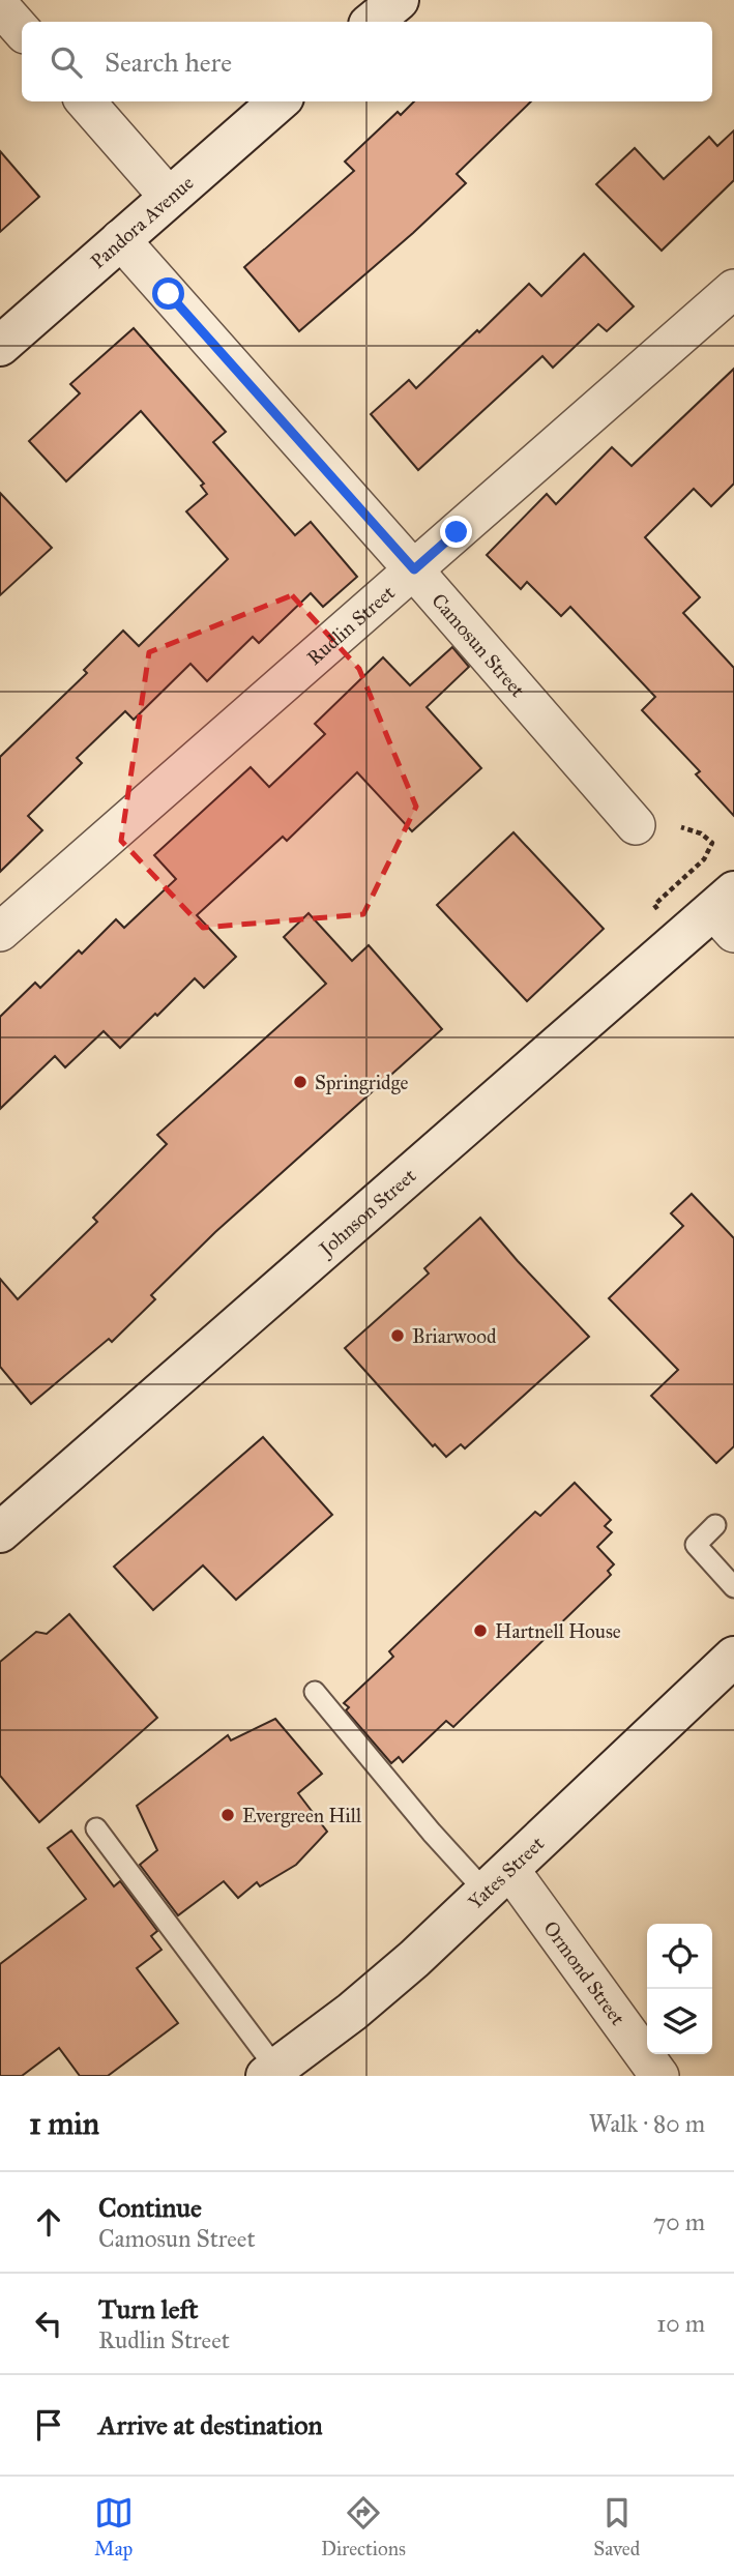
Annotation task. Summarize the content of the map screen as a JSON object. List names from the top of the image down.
{
  "streets": {
    "main road": ["Pandora Avenue", "Johnson Street", "Yates Street"],
    "street": ["Rudlin Street", "Camosun Street", "Ormond Street"]
  },
  "crossings": [
    ["Pandora Avenue", "Camosun Street"],
    ["Rudlin Street", "Camosun Street"],
    ["Yates Street", "Ormond Street"]
  ],
  "places": [
    "Springridge",
    "Briarwood",
    "Hartnell House",
    "Evergreen Hill"
  ],
  "page": {
    "search": "Search here",
    "heading": ["1 min", "Walk · 80 m"],
    "list": [
      ["Continue", "Camosun Street", "70 m"],
      ["Turn left", "Rudlin Street", "10 m"],
      "Arrive at destination"
    ],
    "nav": ["Map", "Directions", "Saved"]
  }
}
